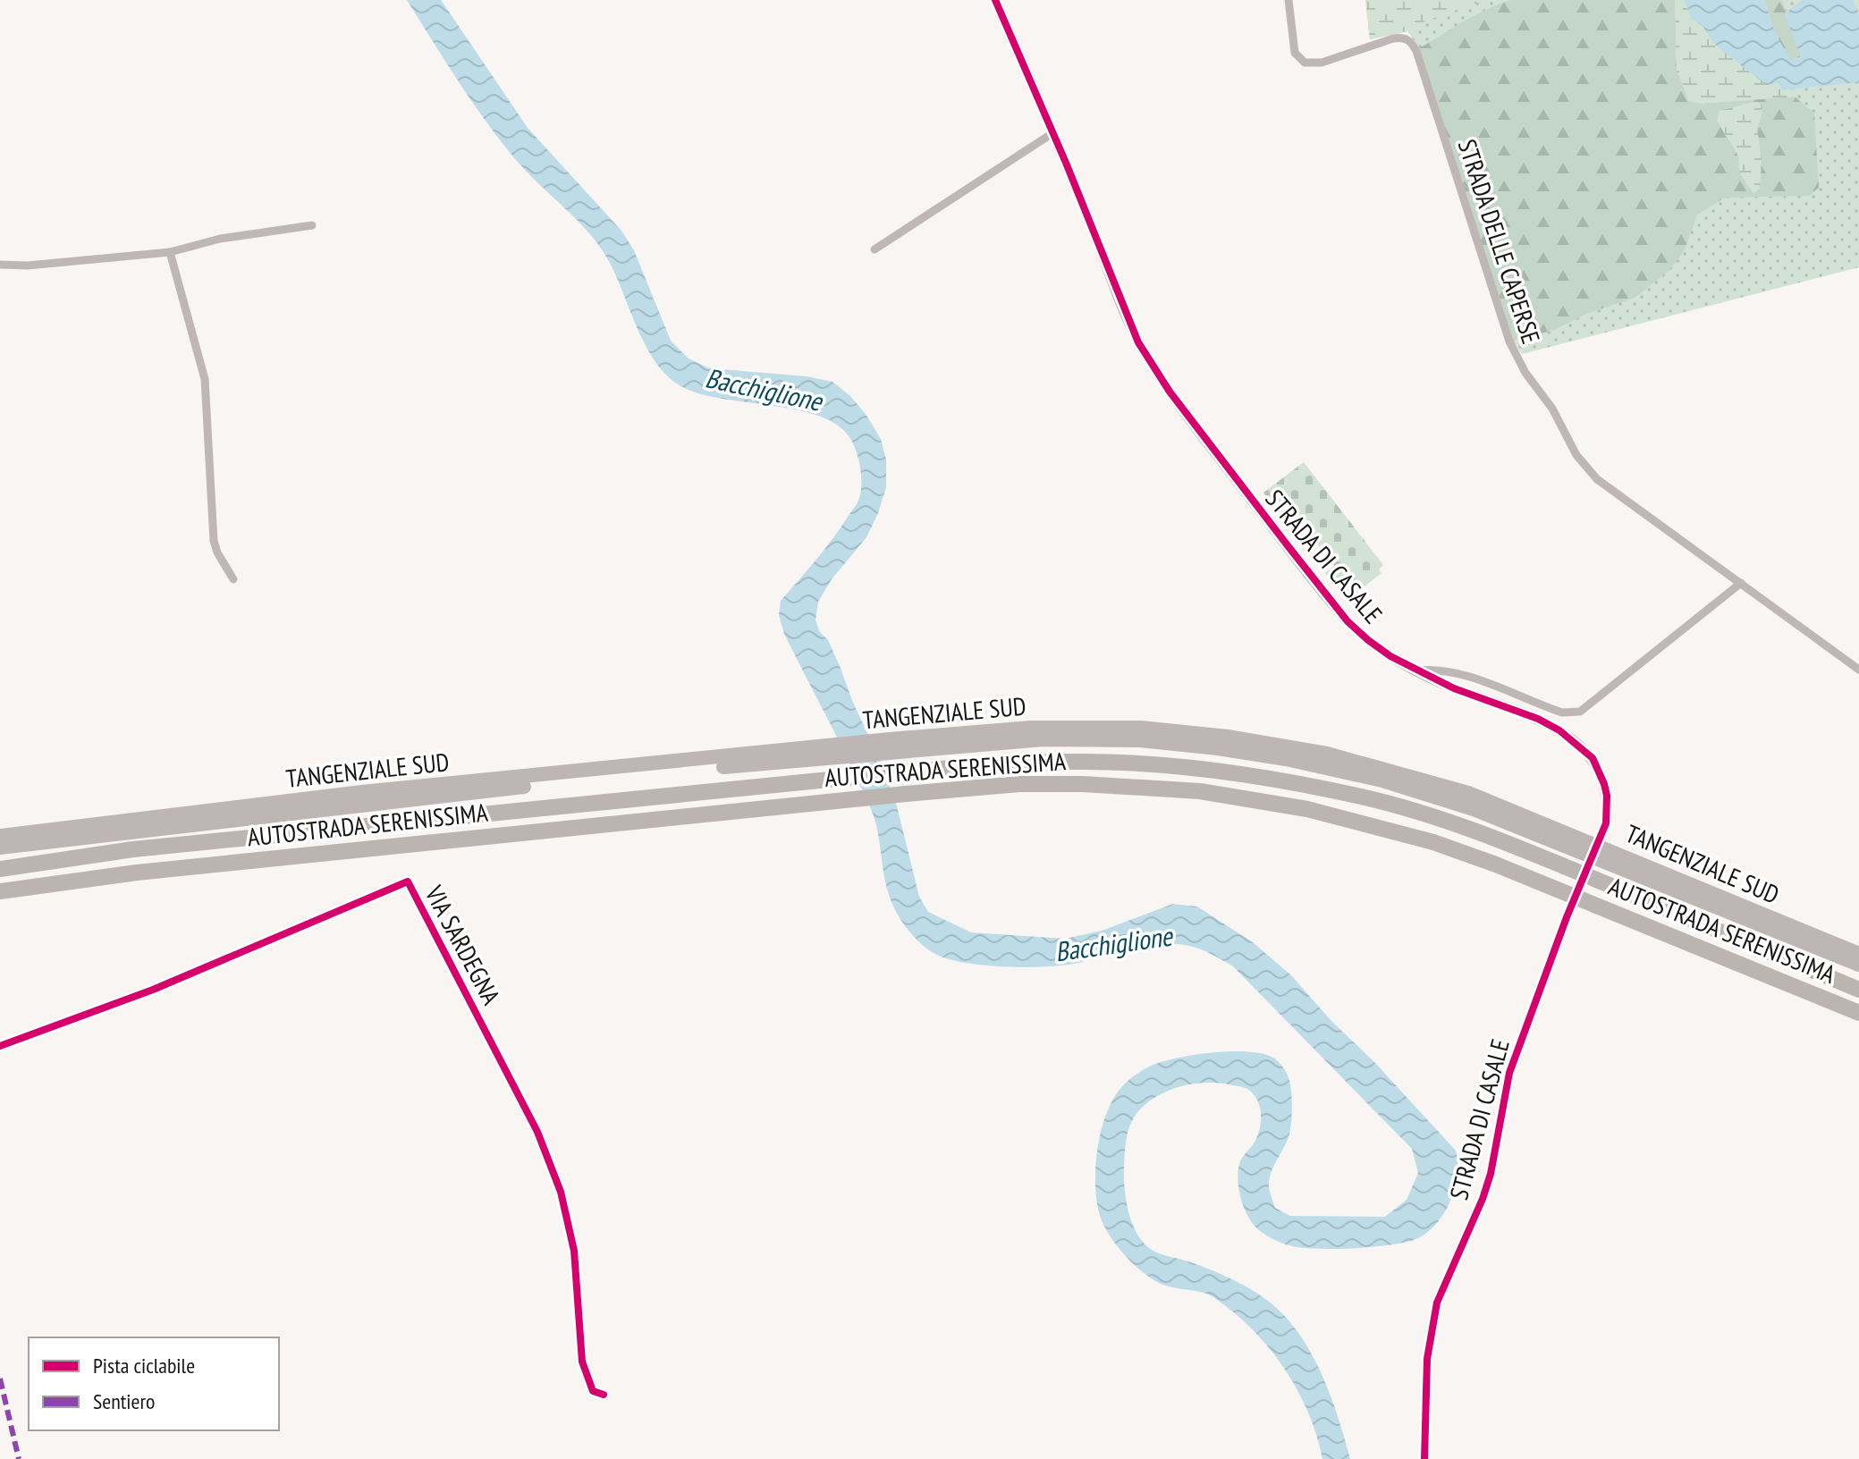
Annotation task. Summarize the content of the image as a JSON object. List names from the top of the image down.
{
  "streets": {
    "highway": ["TANGENZIALE SUD", "AUTOSTRADA SERENISSIMA"],
    "street": ["STRADA DELLE CAPERSE", "STRADA DI CASALE", "VIA SARDEGNA"]
  },
  "water": ["Bacchiglione"],
  "legend": ["Pista ciclabile", "Sentiero"]
}
